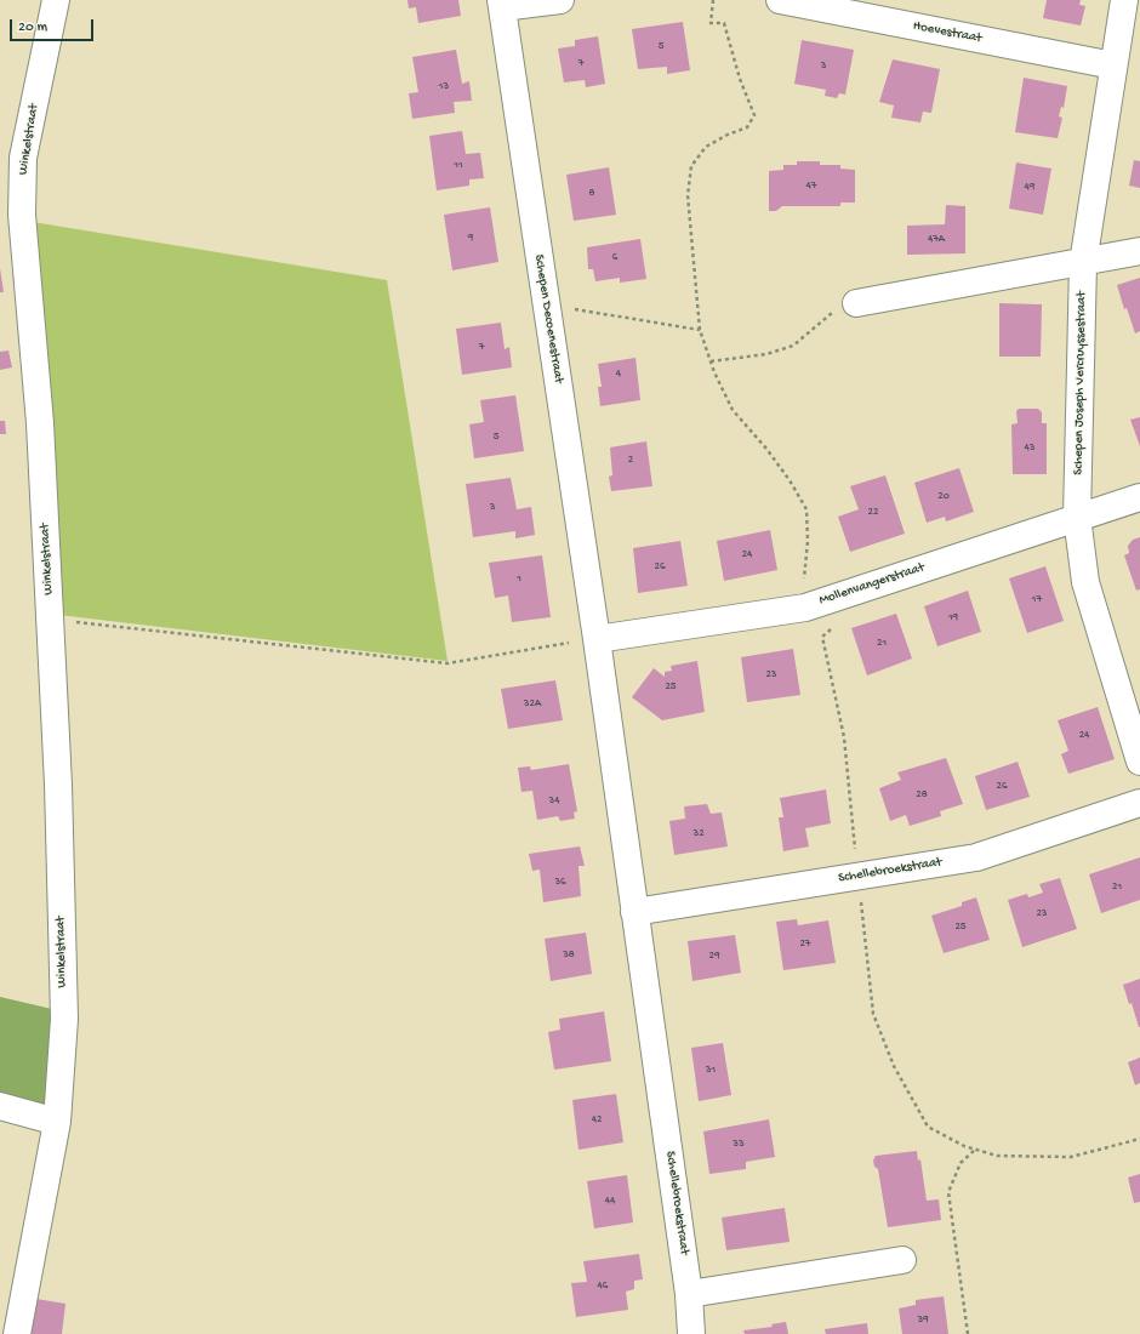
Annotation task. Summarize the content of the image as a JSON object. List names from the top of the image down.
{
  "streets": {
    "street": [
      "Hoevestraat",
      "Winkelstraat",
      "Schepen Decoenestraat",
      "Schepen Joseph Vercruyssestraat",
      "Mollenvangerstraat",
      "Schellebroekstraat"
    ]
  },
  "crossings": [
    ["Hoevestraat", "Schepen Joseph Vercruyssestraat"],
    ["Schepen Decoenestraat", "Mollenvangerstraat"],
    ["Schepen Decoenestraat", "Schellebroekstraat"],
    ["Schepen Joseph Vercruyssestraat", "Mollenvangerstraat"],
    ["Mollenvangerstraat", "Schellebroekstraat"]
  ],
  "house_numbers": [
    "5",
    "7",
    "3",
    "13",
    "11",
    "47",
    "49",
    "8",
    "9",
    "47A",
    "6",
    "7",
    "4",
    "5",
    "43",
    "2",
    "20",
    "3",
    "22",
    "24",
    "26",
    "1",
    "17",
    "19",
    "21",
    "23",
    "25",
    "32A",
    "24",
    "26",
    "28",
    "34",
    "32",
    "36",
    "21",
    "23",
    "25",
    "27",
    "38",
    "29",
    "31",
    "42",
    "33",
    "44",
    "46",
    "39"
  ],
  "scale_bar": "20 m"
}
